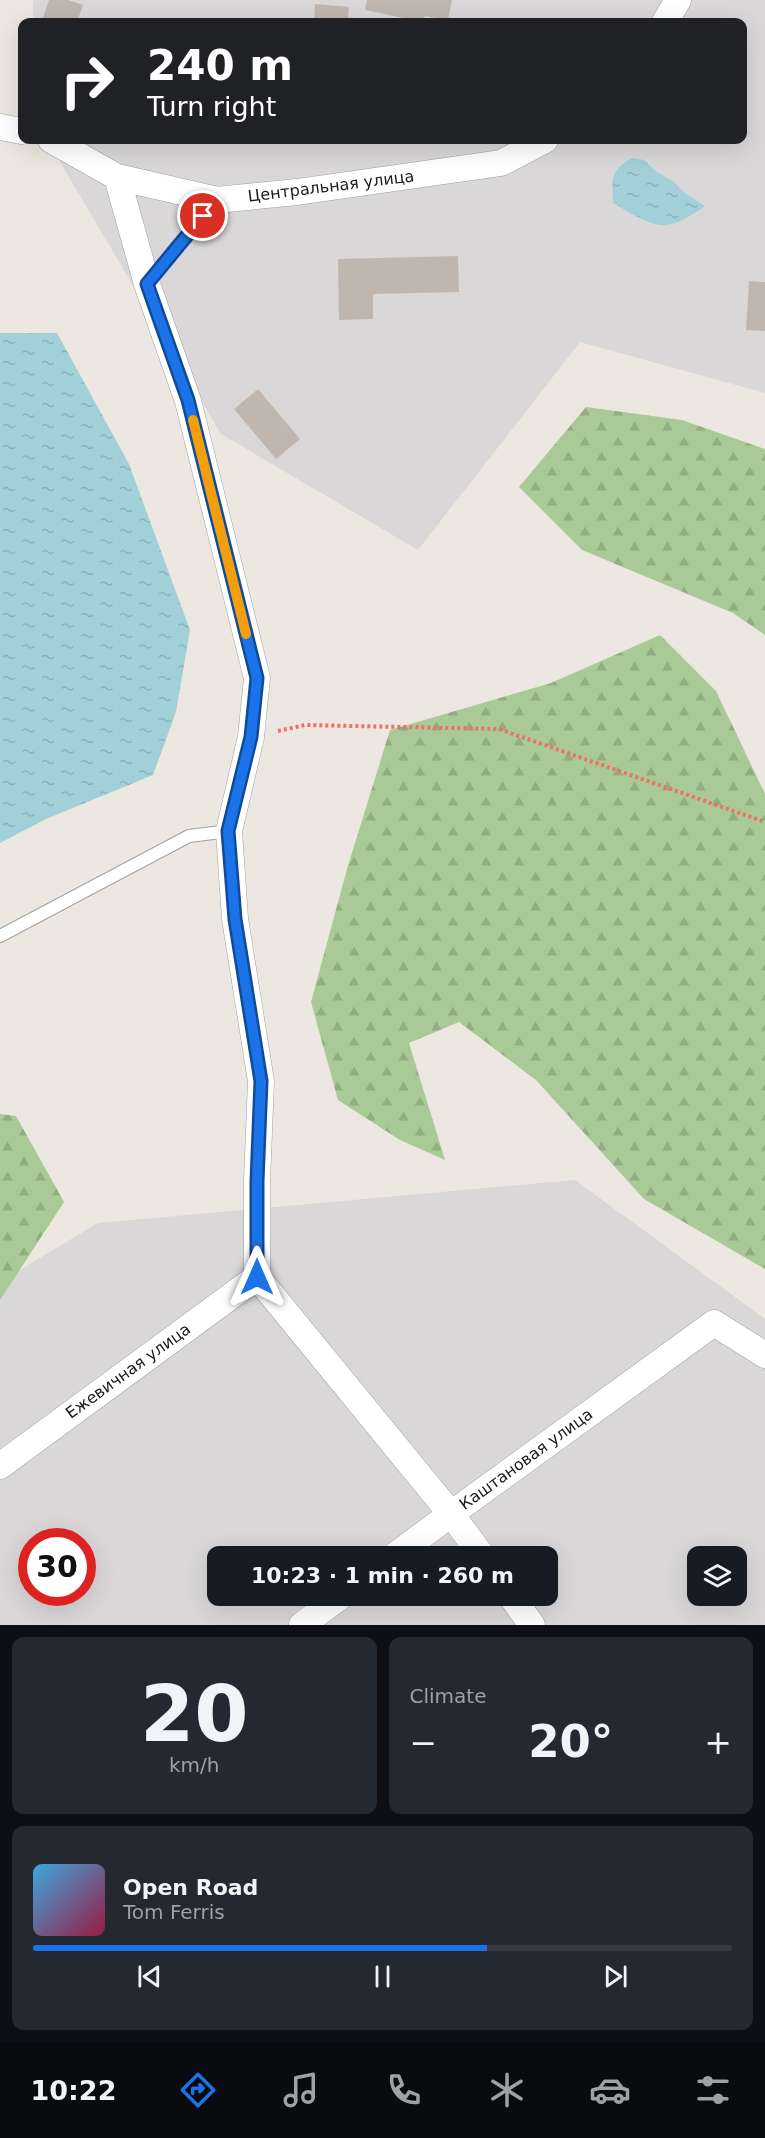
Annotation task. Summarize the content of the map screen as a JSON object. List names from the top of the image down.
{
  "streets": {
    "street": ["Центральная улица", "Ежевичная улица", "Каштановая улица"]
  },
  "crossings": [
    ["Ежевичная улица", "Каштановая улица"]
  ],
  "page": {
    "turn": ["240 m", "Turn right"],
    "limit": "30",
    "trip": "10:23 · 1 min · 260 m",
    "tile": [
      ["20", "km/h"],
      "Climate"
    ],
    "heat": ["−", "20°", "+"],
    "song": ["Open Road", "Tom Ferris"],
    "tabs": "10:22"
  }
}
